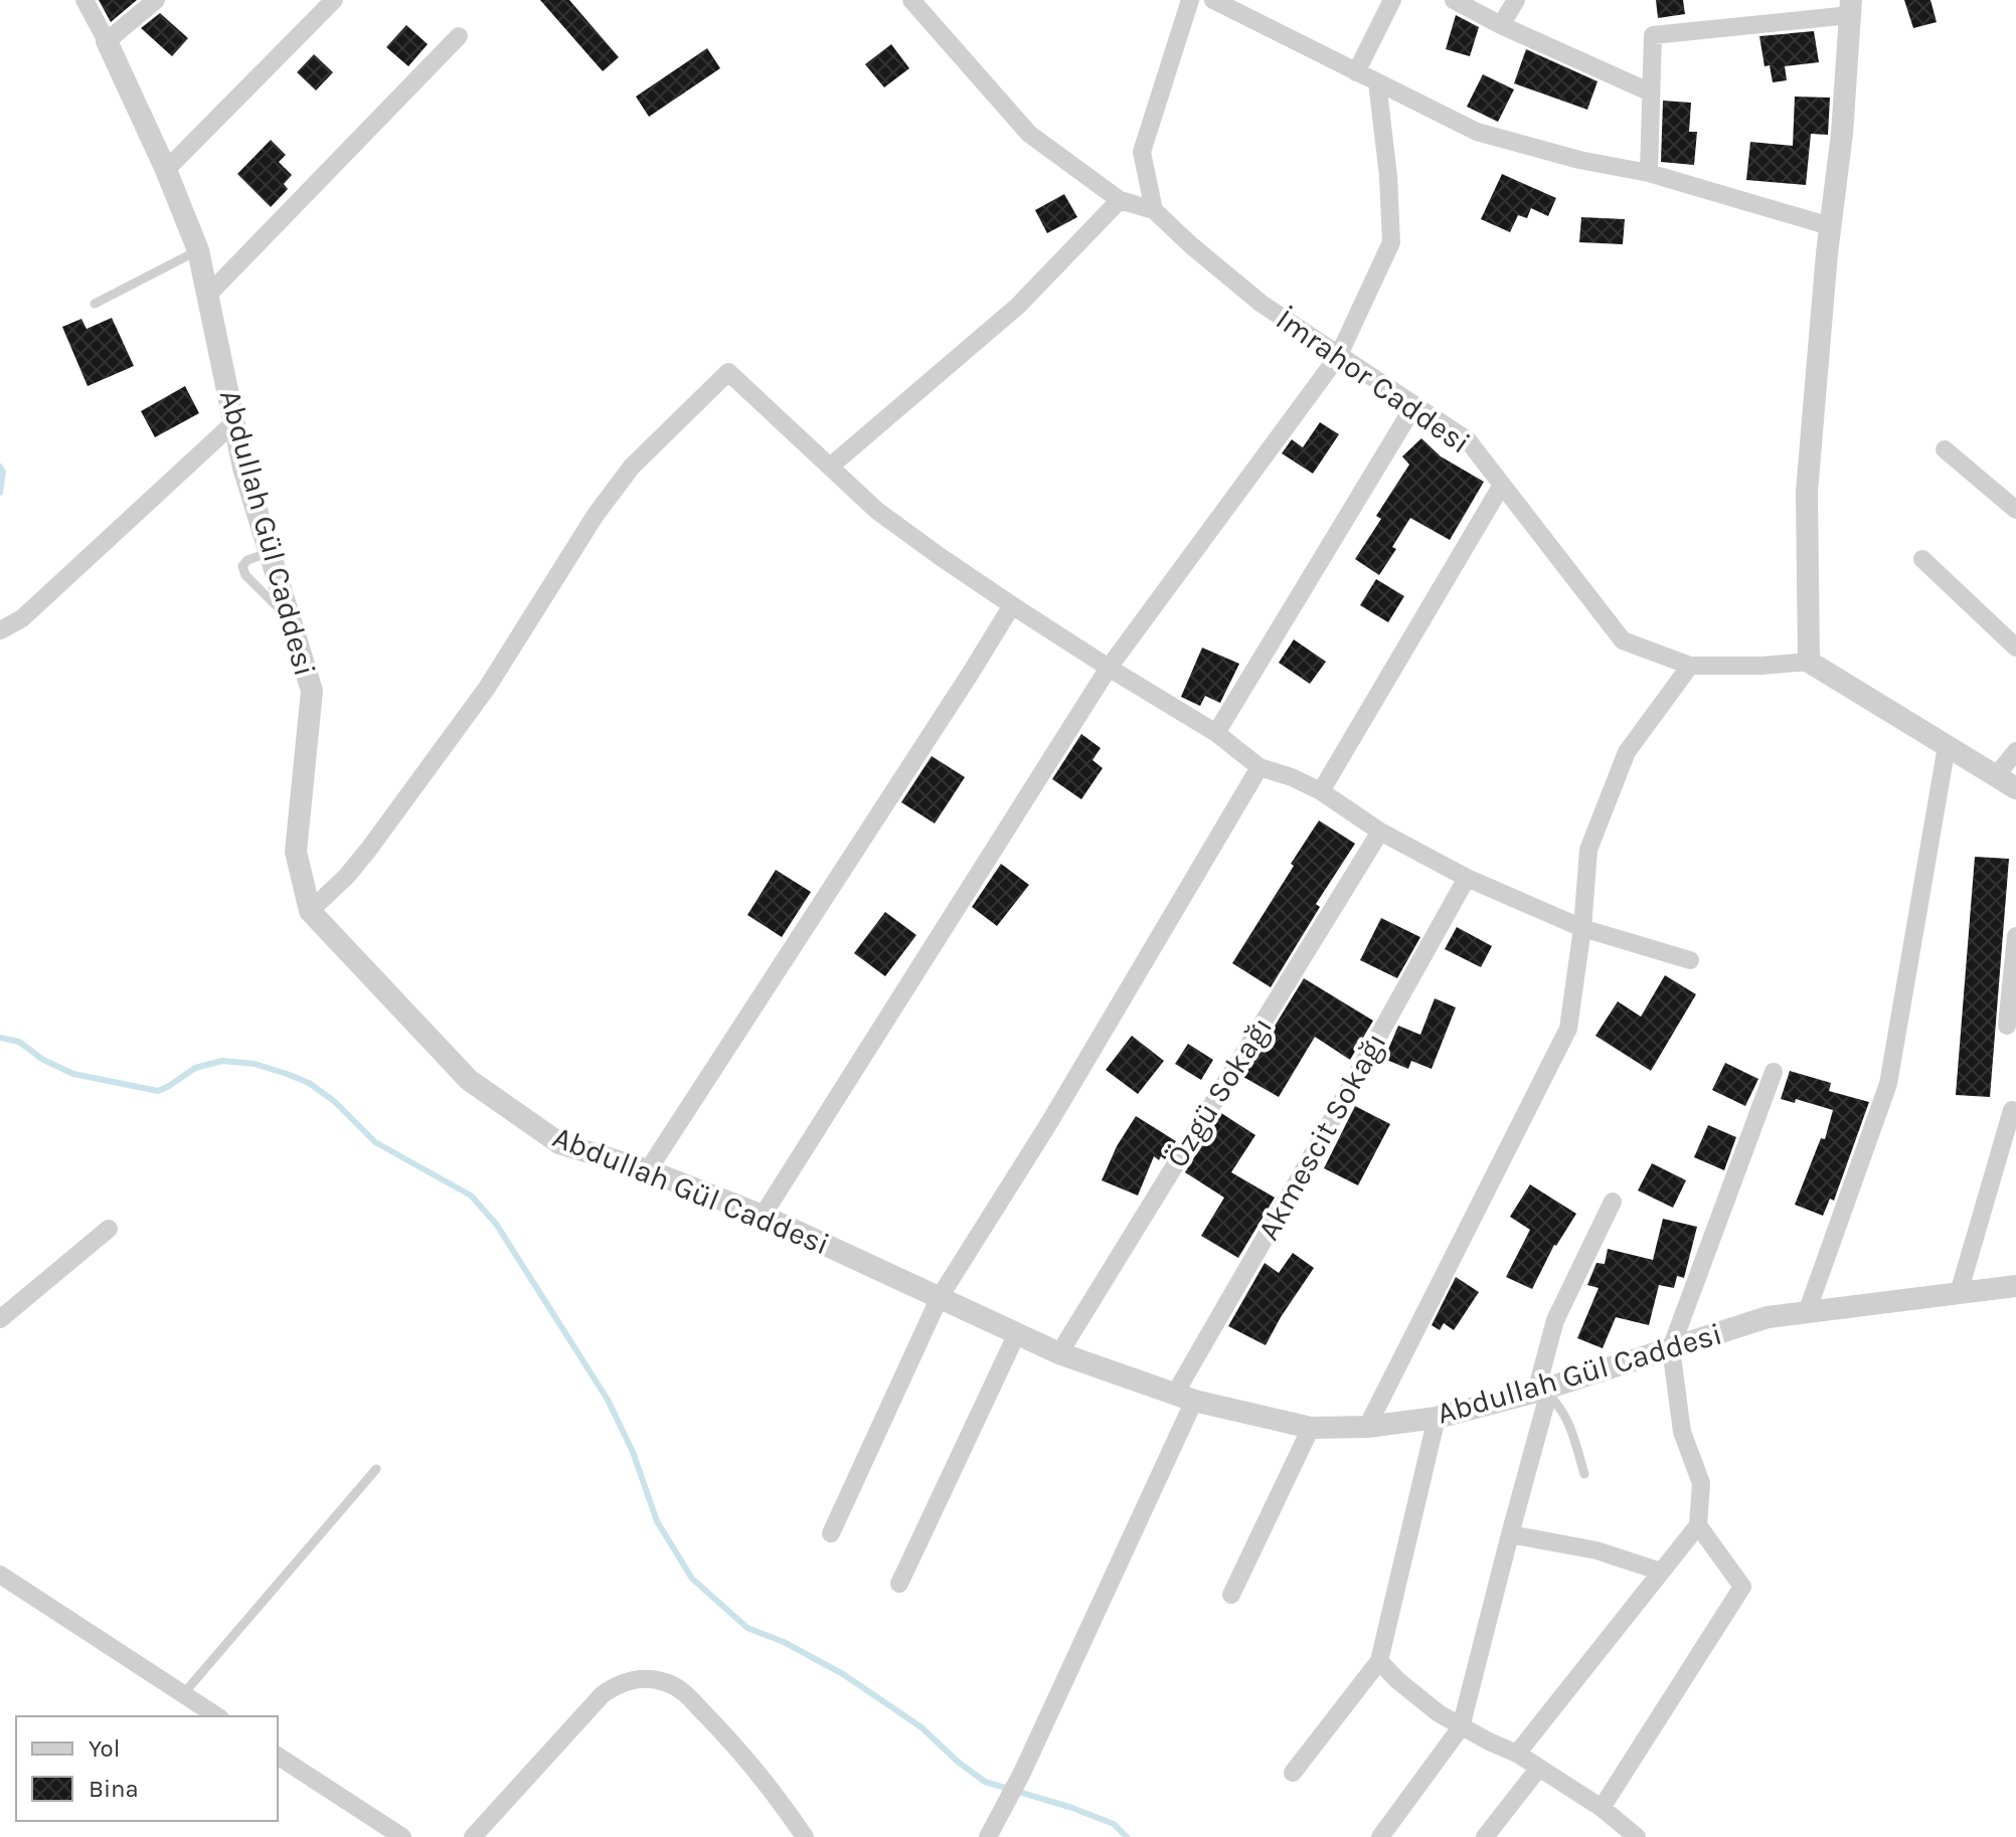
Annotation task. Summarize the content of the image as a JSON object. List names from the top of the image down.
{
  "streets": {
    "street": [
      "İmrahor Caddesi",
      "Abdullah Gül Caddesi",
      "Özgü Sokağı",
      "Akmescit Sokağı"
    ]
  },
  "crossings": [
    ["Abdullah Gül Caddesi", "Özgü Sokağı"],
    ["Abdullah Gül Caddesi", "Akmescit Sokağı"]
  ],
  "legend": ["Yol", "Bina"]
}
